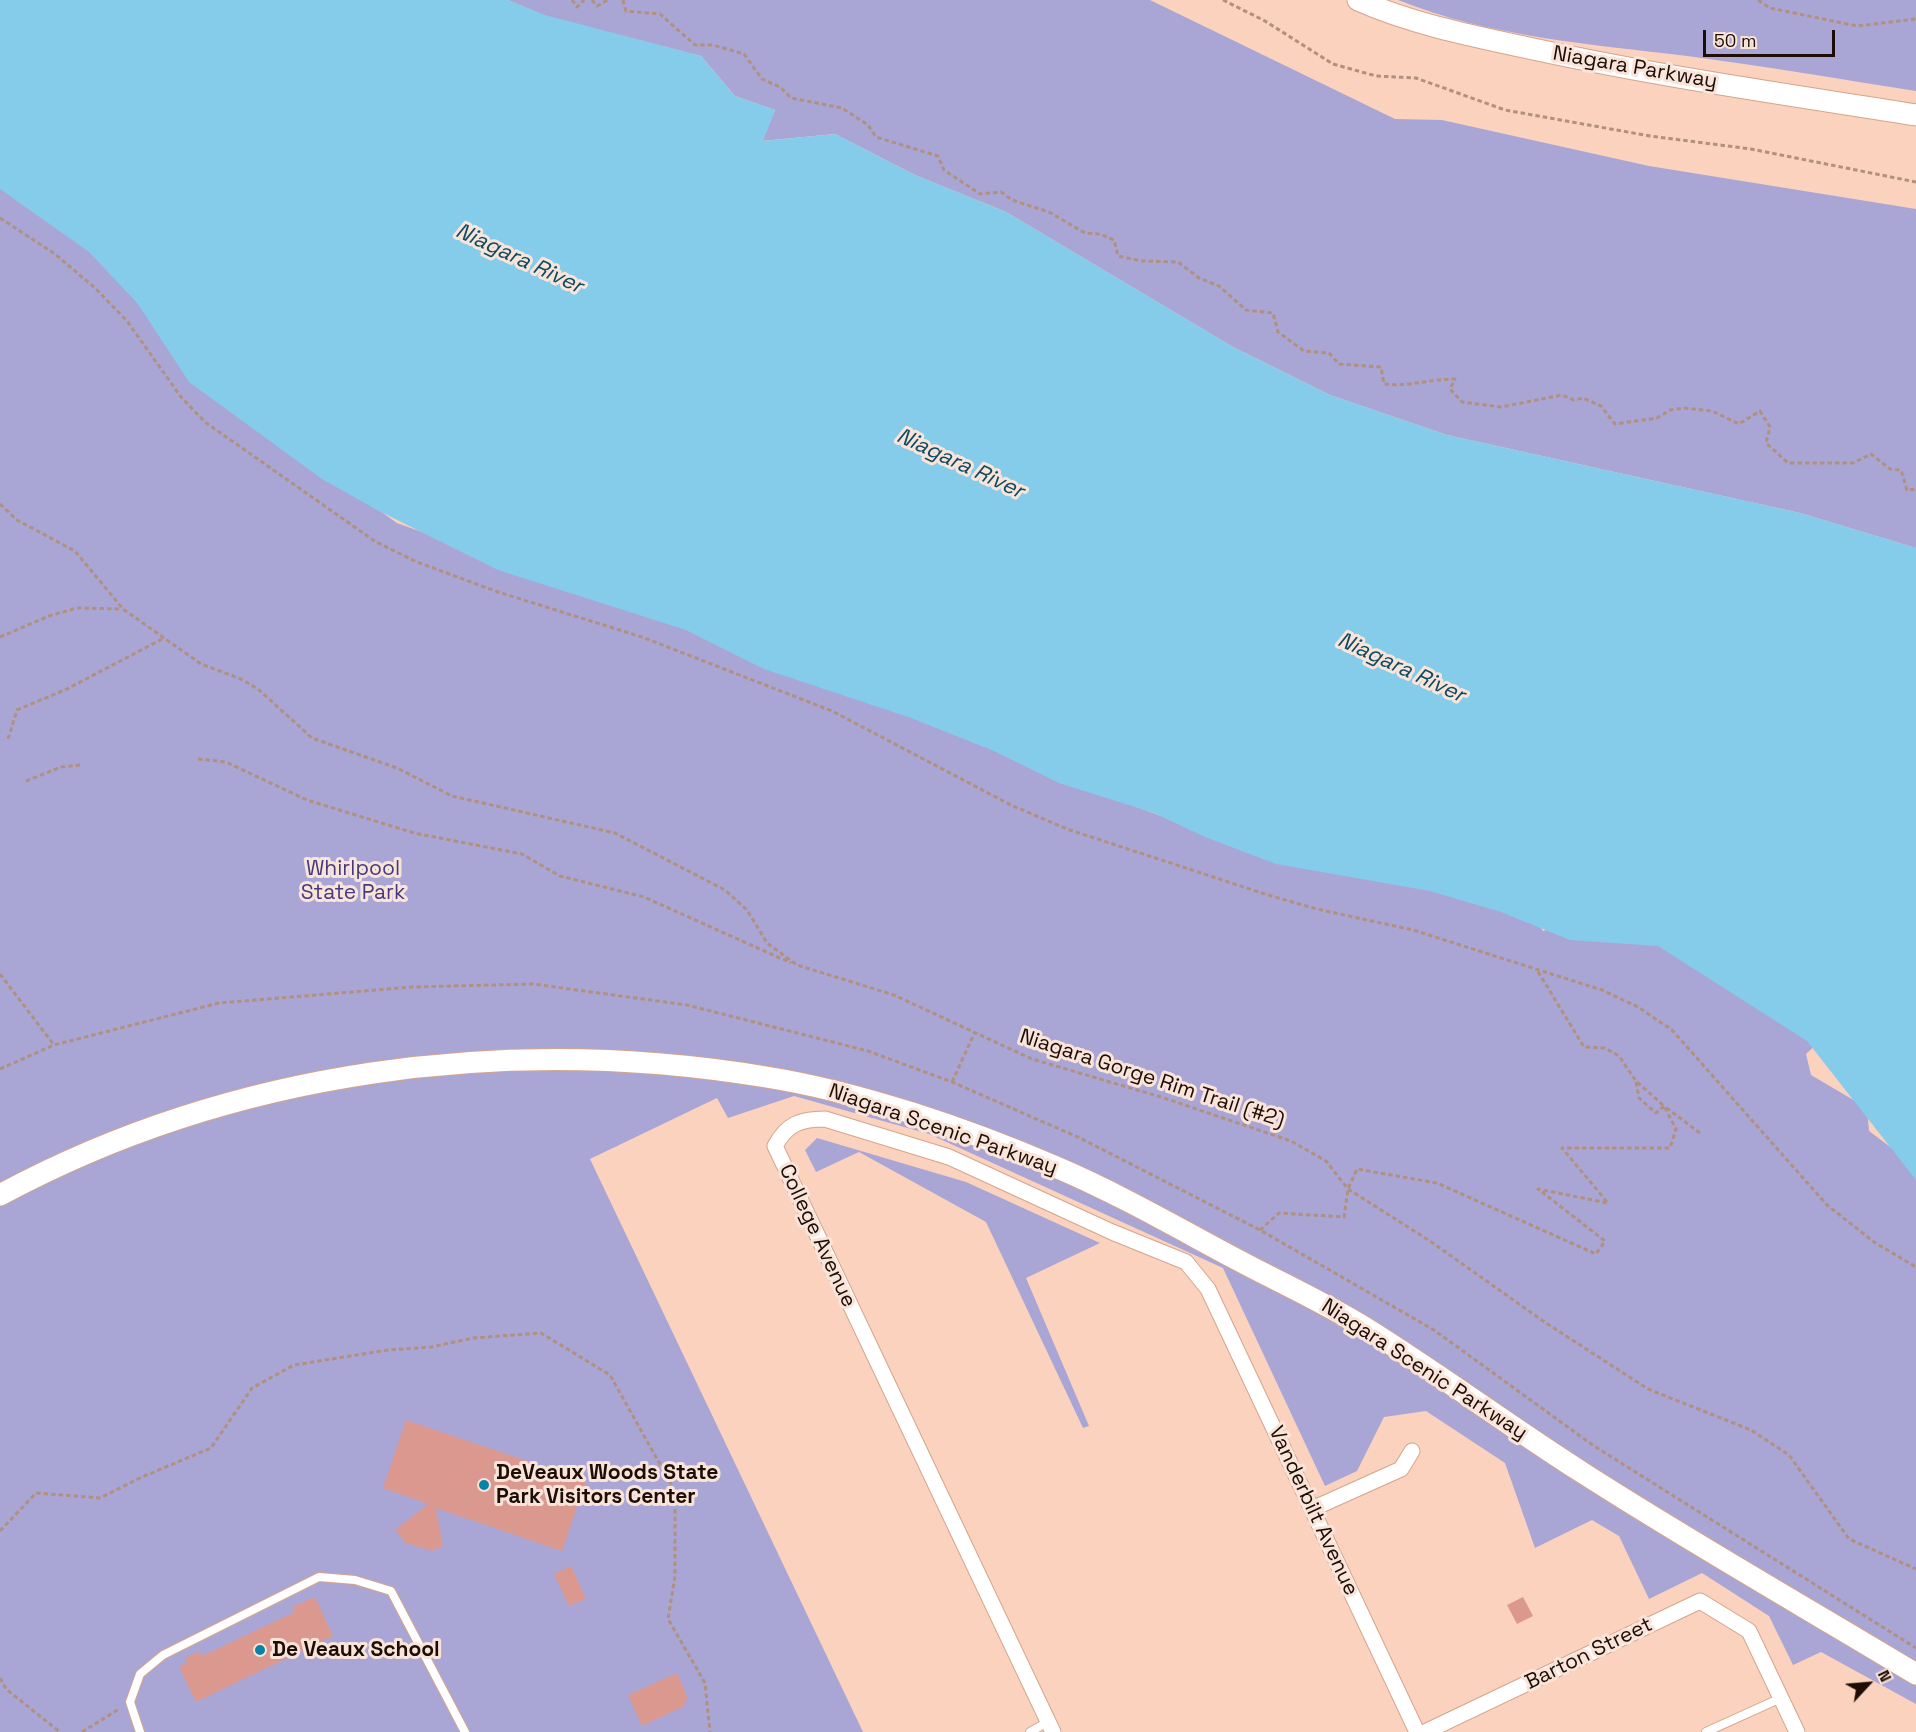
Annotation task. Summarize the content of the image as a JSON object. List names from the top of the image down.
{
  "streets": {
    "main road": ["Niagara Parkway", "Niagara Scenic Parkway"],
    "street": ["College Avenue", "Vanderbilt Avenue", "Barton Street"],
    "path": ["Niagara Gorge Rim Trail (#2)"]
  },
  "crossings": [
    ["College Avenue", "Vanderbilt Avenue"]
  ],
  "water": ["Niagara River"],
  "parks": ["Whirlpool State Park"],
  "places": ["DeVeaux Woods State Park Visitors Center", "De Veaux School"],
  "scale_bar": "50 m",
  "north": "top right"
}
